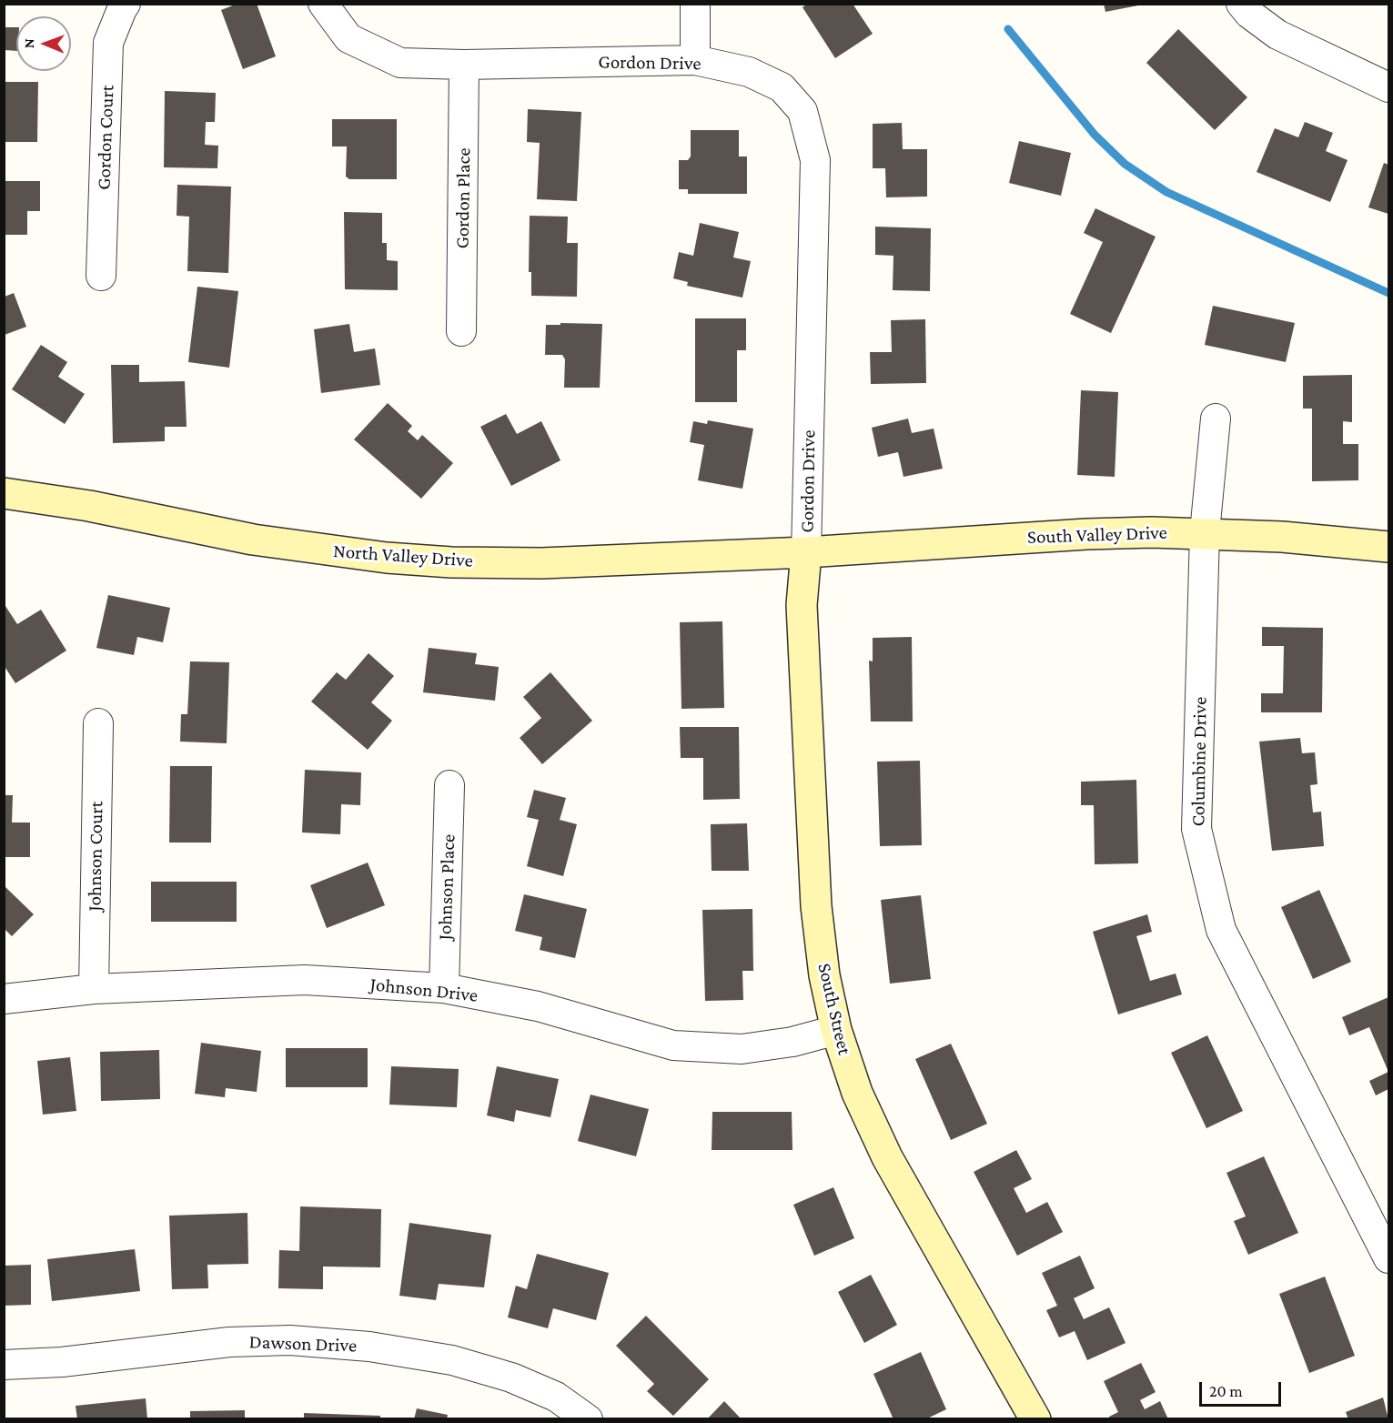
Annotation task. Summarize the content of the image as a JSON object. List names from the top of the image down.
{
  "streets": {
    "street": [
      "Gordon Drive",
      "Gordon Court",
      "Gordon Place",
      "South Valley Drive",
      "North Valley Drive",
      "Columbine Drive",
      "Johnson Court",
      "Johnson Place",
      "Johnson Drive",
      "South Street",
      "Dawson Drive"
    ]
  },
  "crossings": [
    ["Gordon Drive", "Gordon Place"],
    ["Gordon Drive", "South Valley Drive"],
    ["Gordon Drive", "North Valley Drive"],
    ["Gordon Drive", "South Street"],
    ["South Valley Drive", "North Valley Drive"],
    ["South Valley Drive", "Columbine Drive"],
    ["South Valley Drive", "South Street"],
    ["North Valley Drive", "South Street"],
    ["Johnson Court", "Johnson Drive"],
    ["Johnson Place", "Johnson Drive"],
    ["Johnson Drive", "South Street"]
  ],
  "scale_bar": "20 m",
  "north": "left"
}
